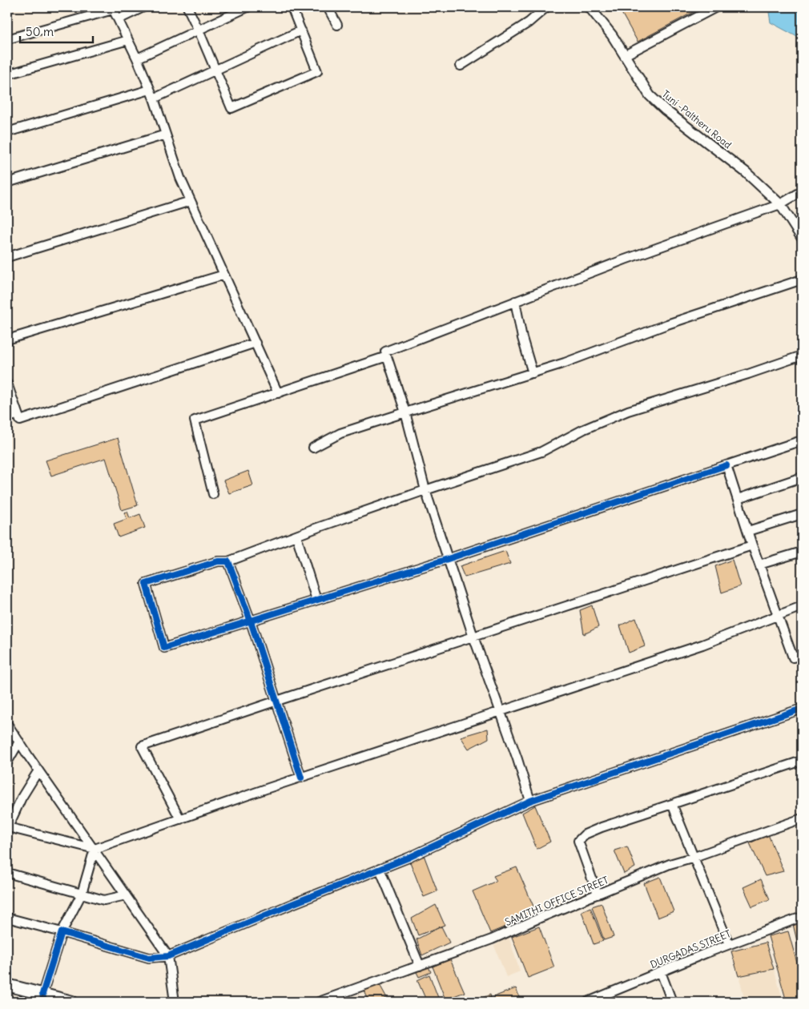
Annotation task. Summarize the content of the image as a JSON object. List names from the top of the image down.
{
  "streets": {
    "street": ["Tuni -Paltheru Road", "SAMITHI OFFICE STREET", "DURGADAS STREET"]
  },
  "scale_bar": "50 m"
}
